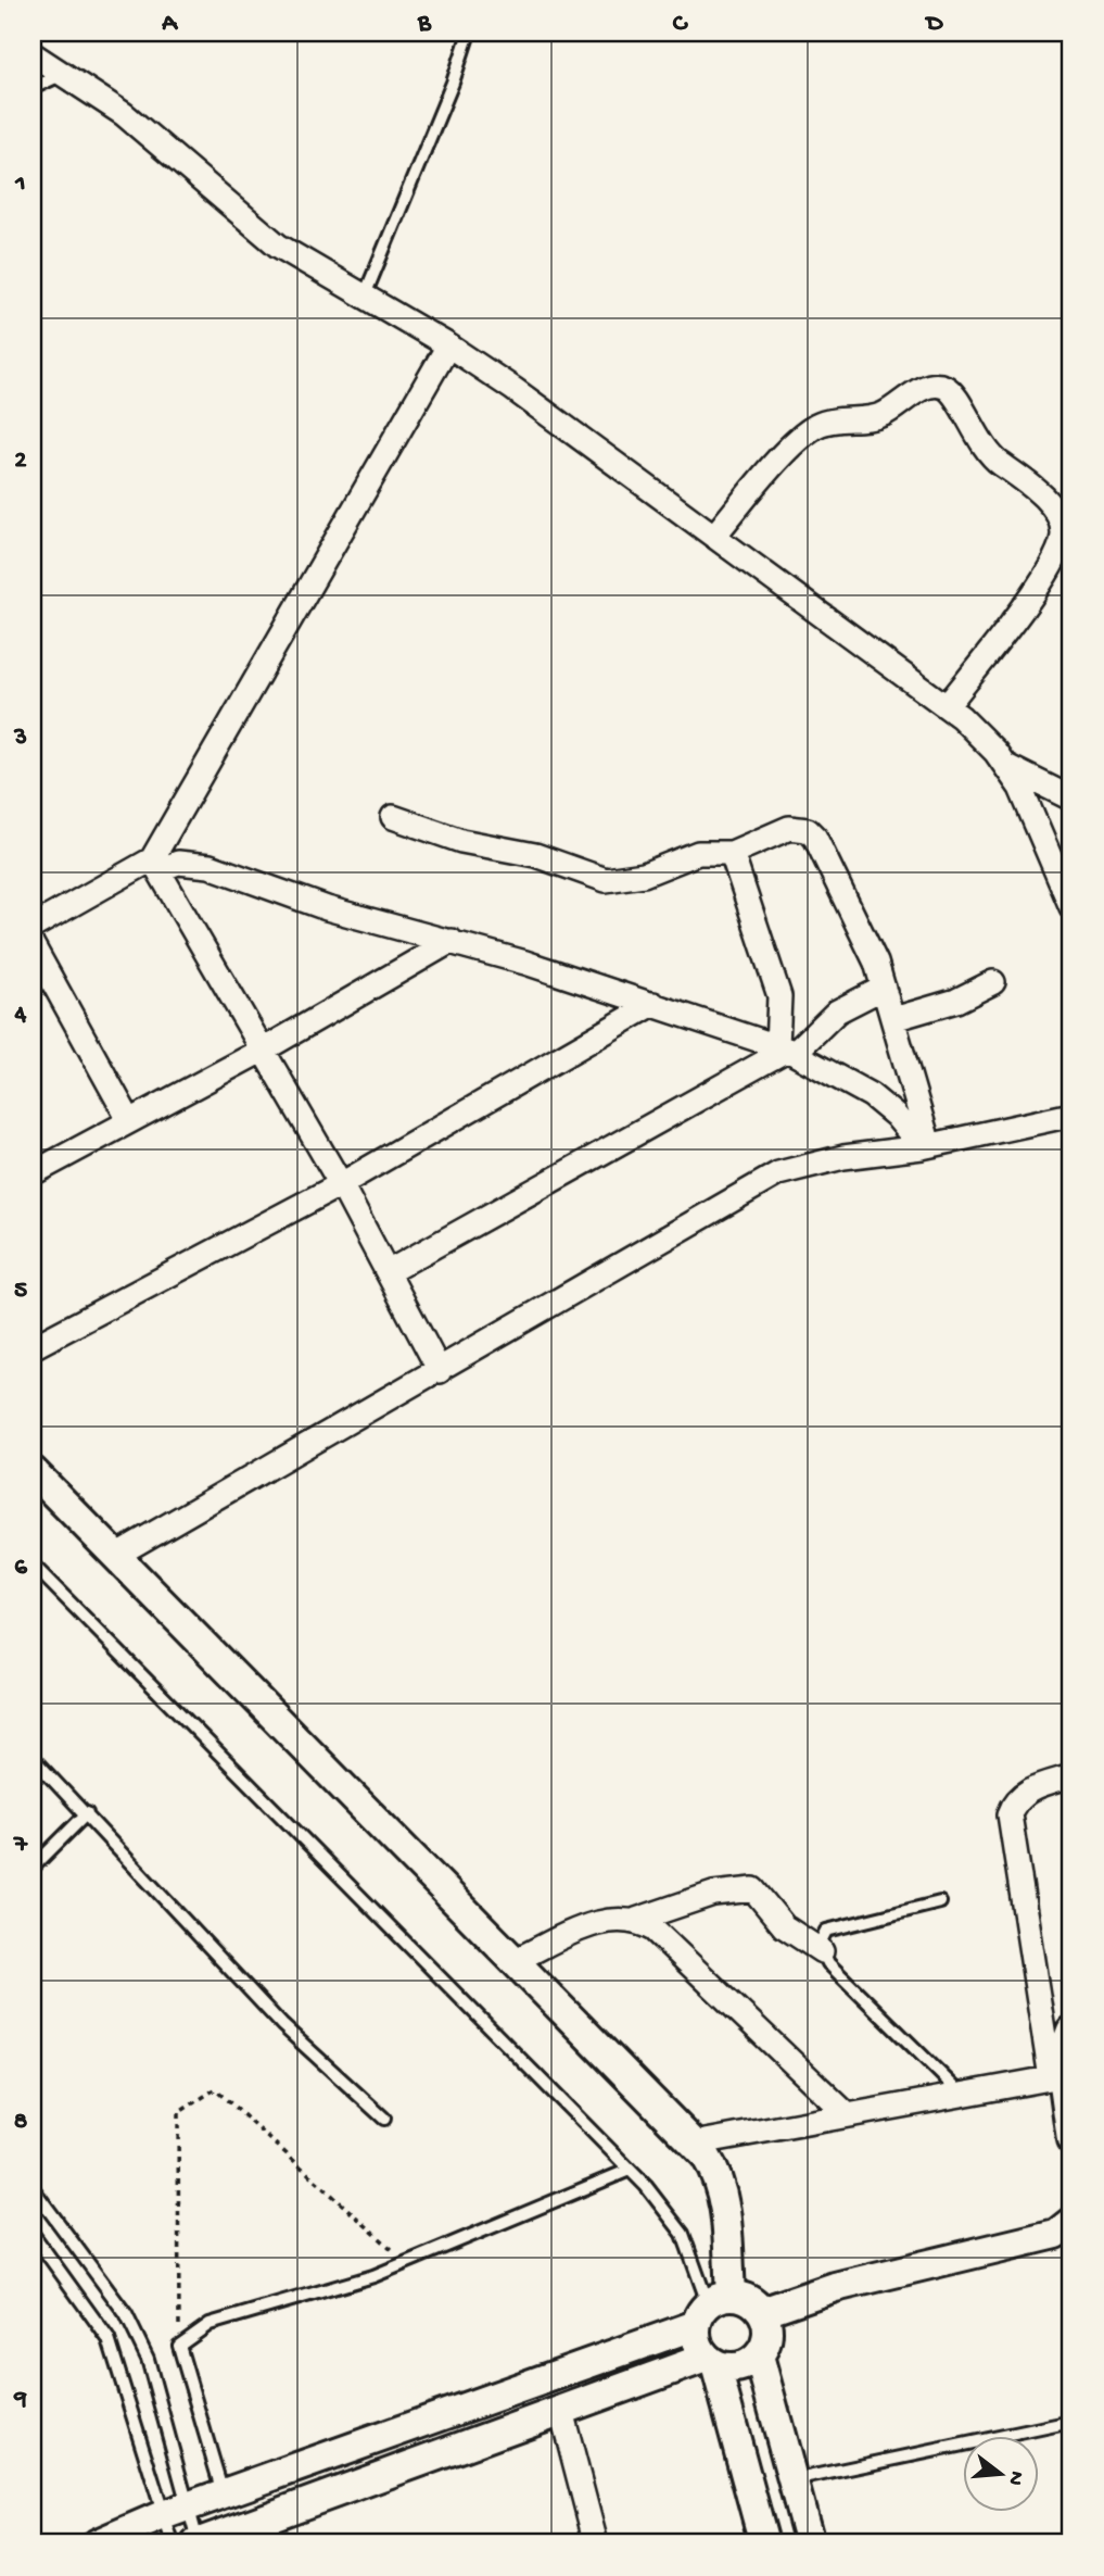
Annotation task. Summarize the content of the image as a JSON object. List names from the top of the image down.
{
  "north": "right",
  "grid": {
    "columns": [
      "A",
      "B",
      "C",
      "D"
    ],
    "rows": [
      "1",
      "2",
      "3",
      "4",
      "5",
      "6",
      "7",
      "8",
      "9"
    ]
  }
}
